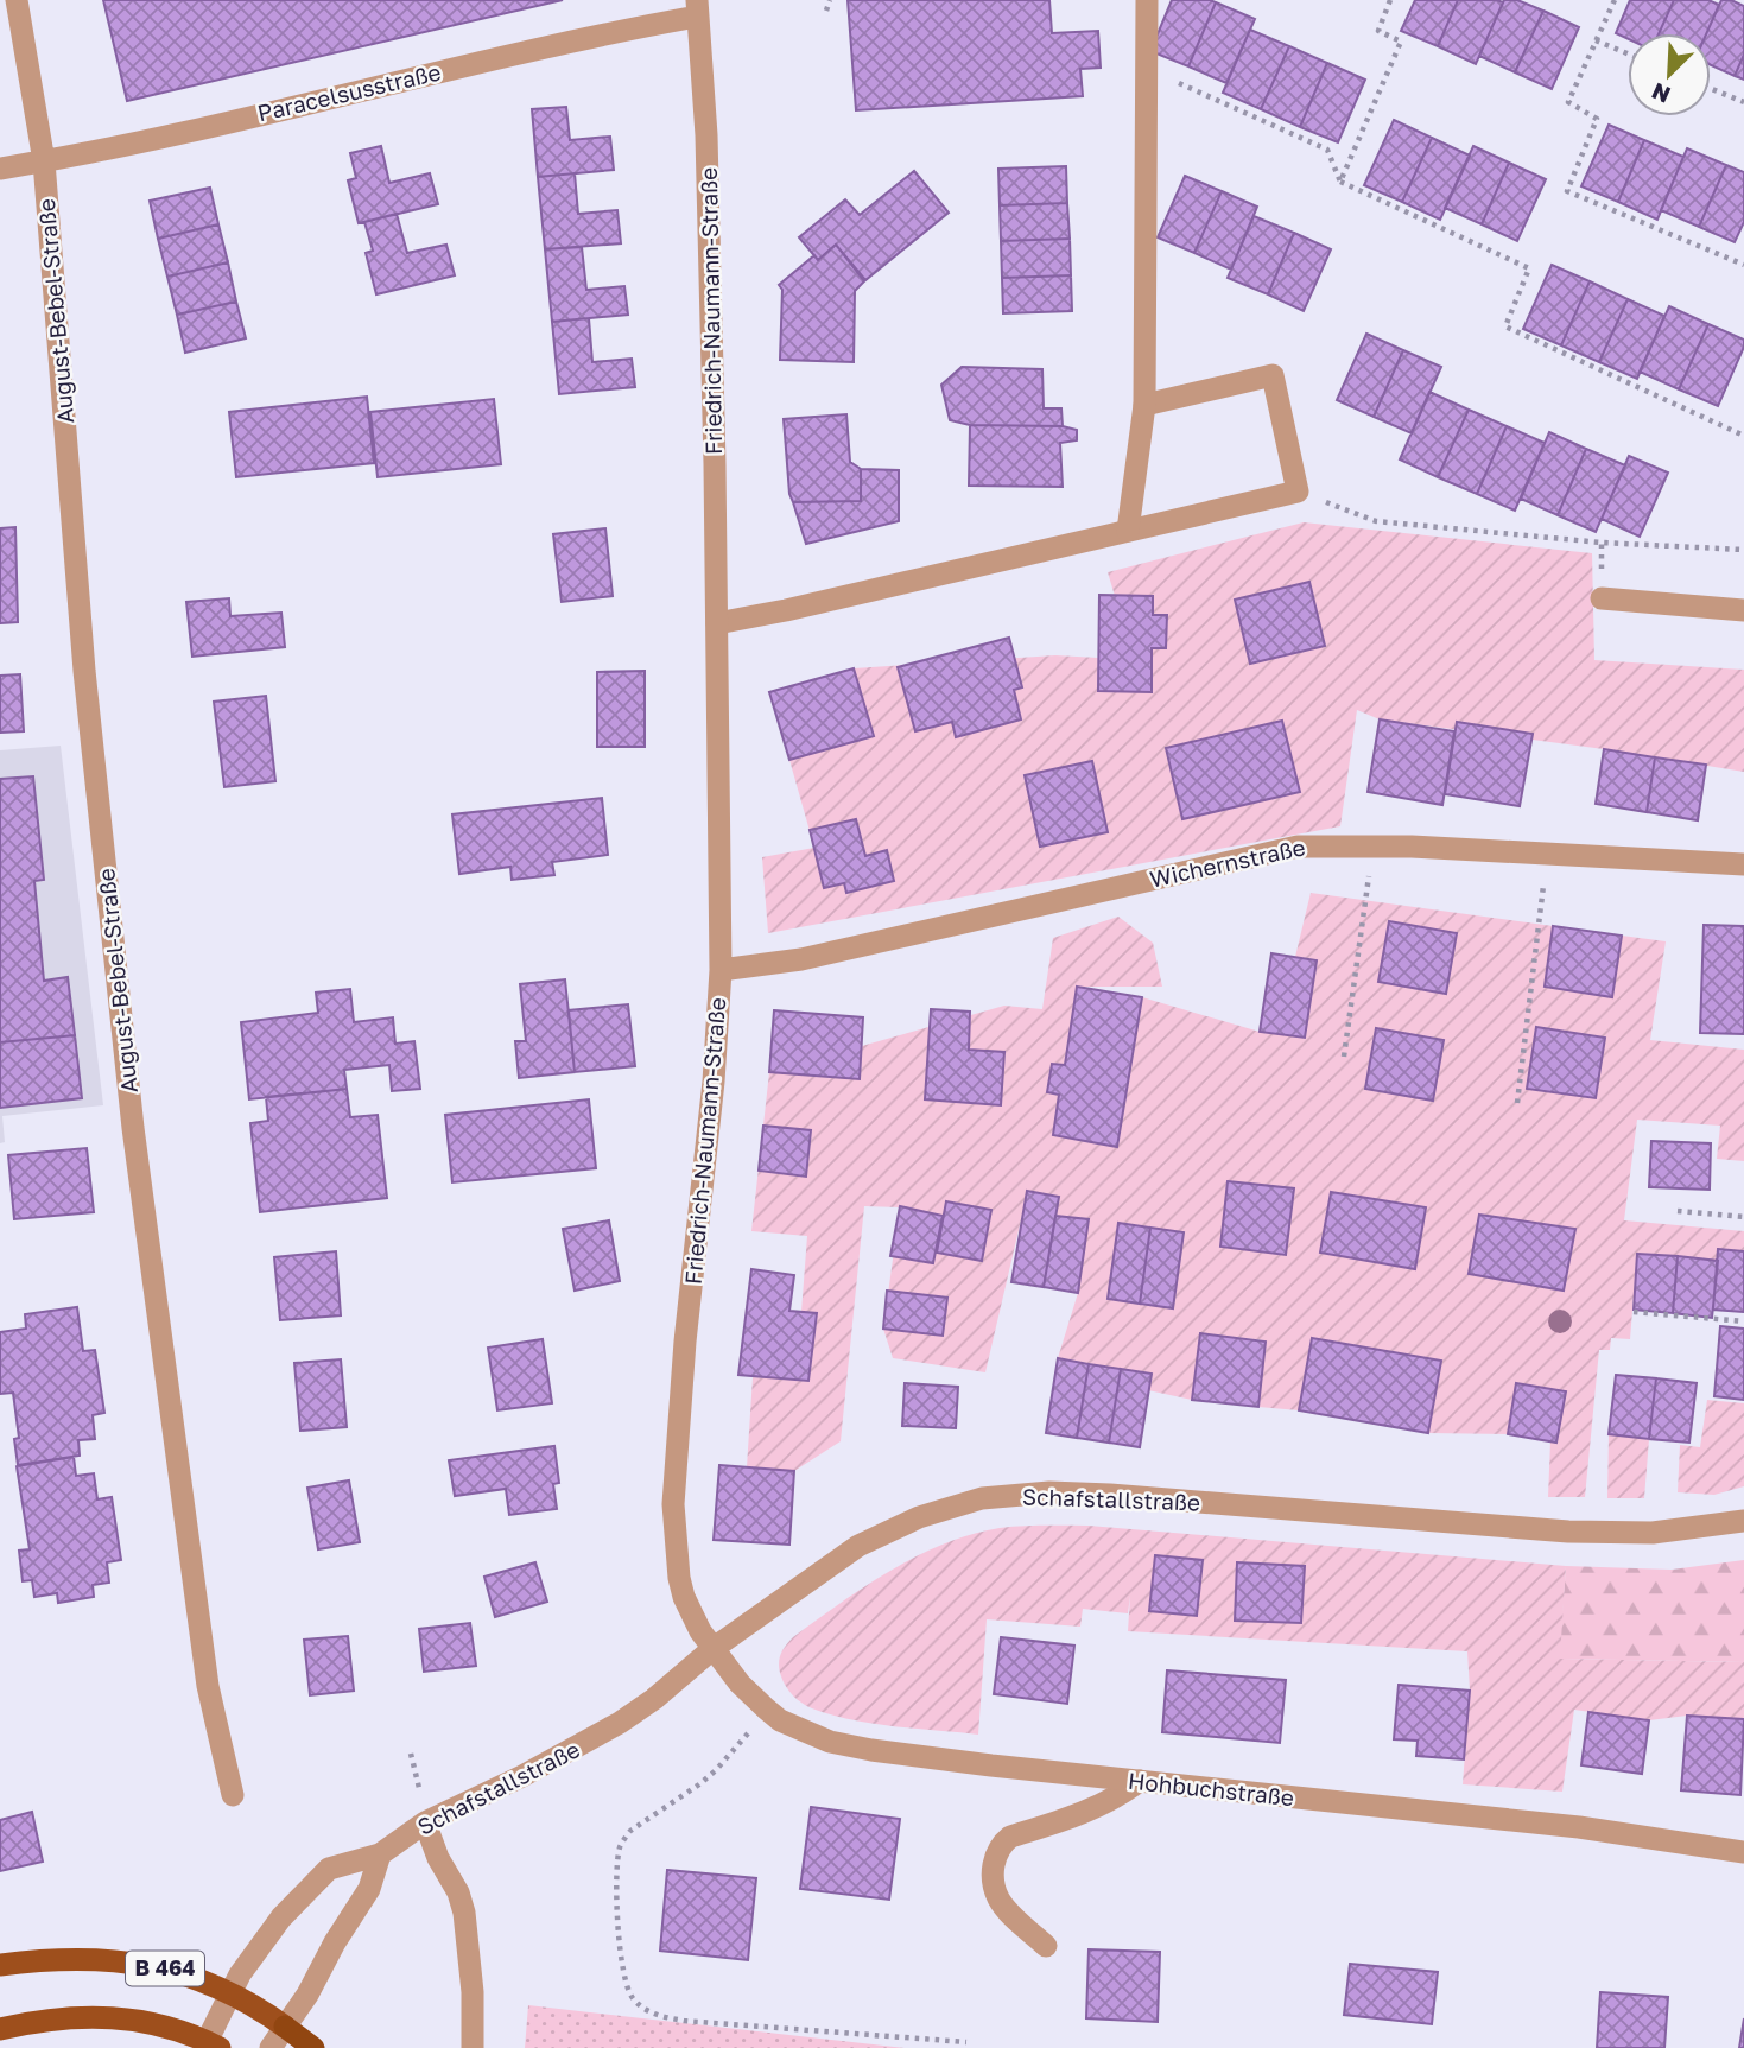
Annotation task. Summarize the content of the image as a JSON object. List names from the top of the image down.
{
  "streets": {
    "highway": ["B 464"],
    "street": [
      "Paracelsusstraße",
      "August-Bebel-Straße",
      "Friedrich-Naumann-Straße",
      "Wichernstraße",
      "Schafstallstraße",
      "Hohbuchstraße"
    ]
  },
  "crossings": [
    ["Paracelsusstraße", "August-Bebel-Straße"],
    ["Paracelsusstraße", "Friedrich-Naumann-Straße"],
    ["Friedrich-Naumann-Straße", "Wichernstraße"],
    ["Friedrich-Naumann-Straße", "Schafstallstraße"],
    ["Friedrich-Naumann-Straße", "Hohbuchstraße"],
    ["Schafstallstraße", "Hohbuchstraße"],
    ["Schafstallstraße", "B 464"]
  ],
  "north": "bottom left"
}
